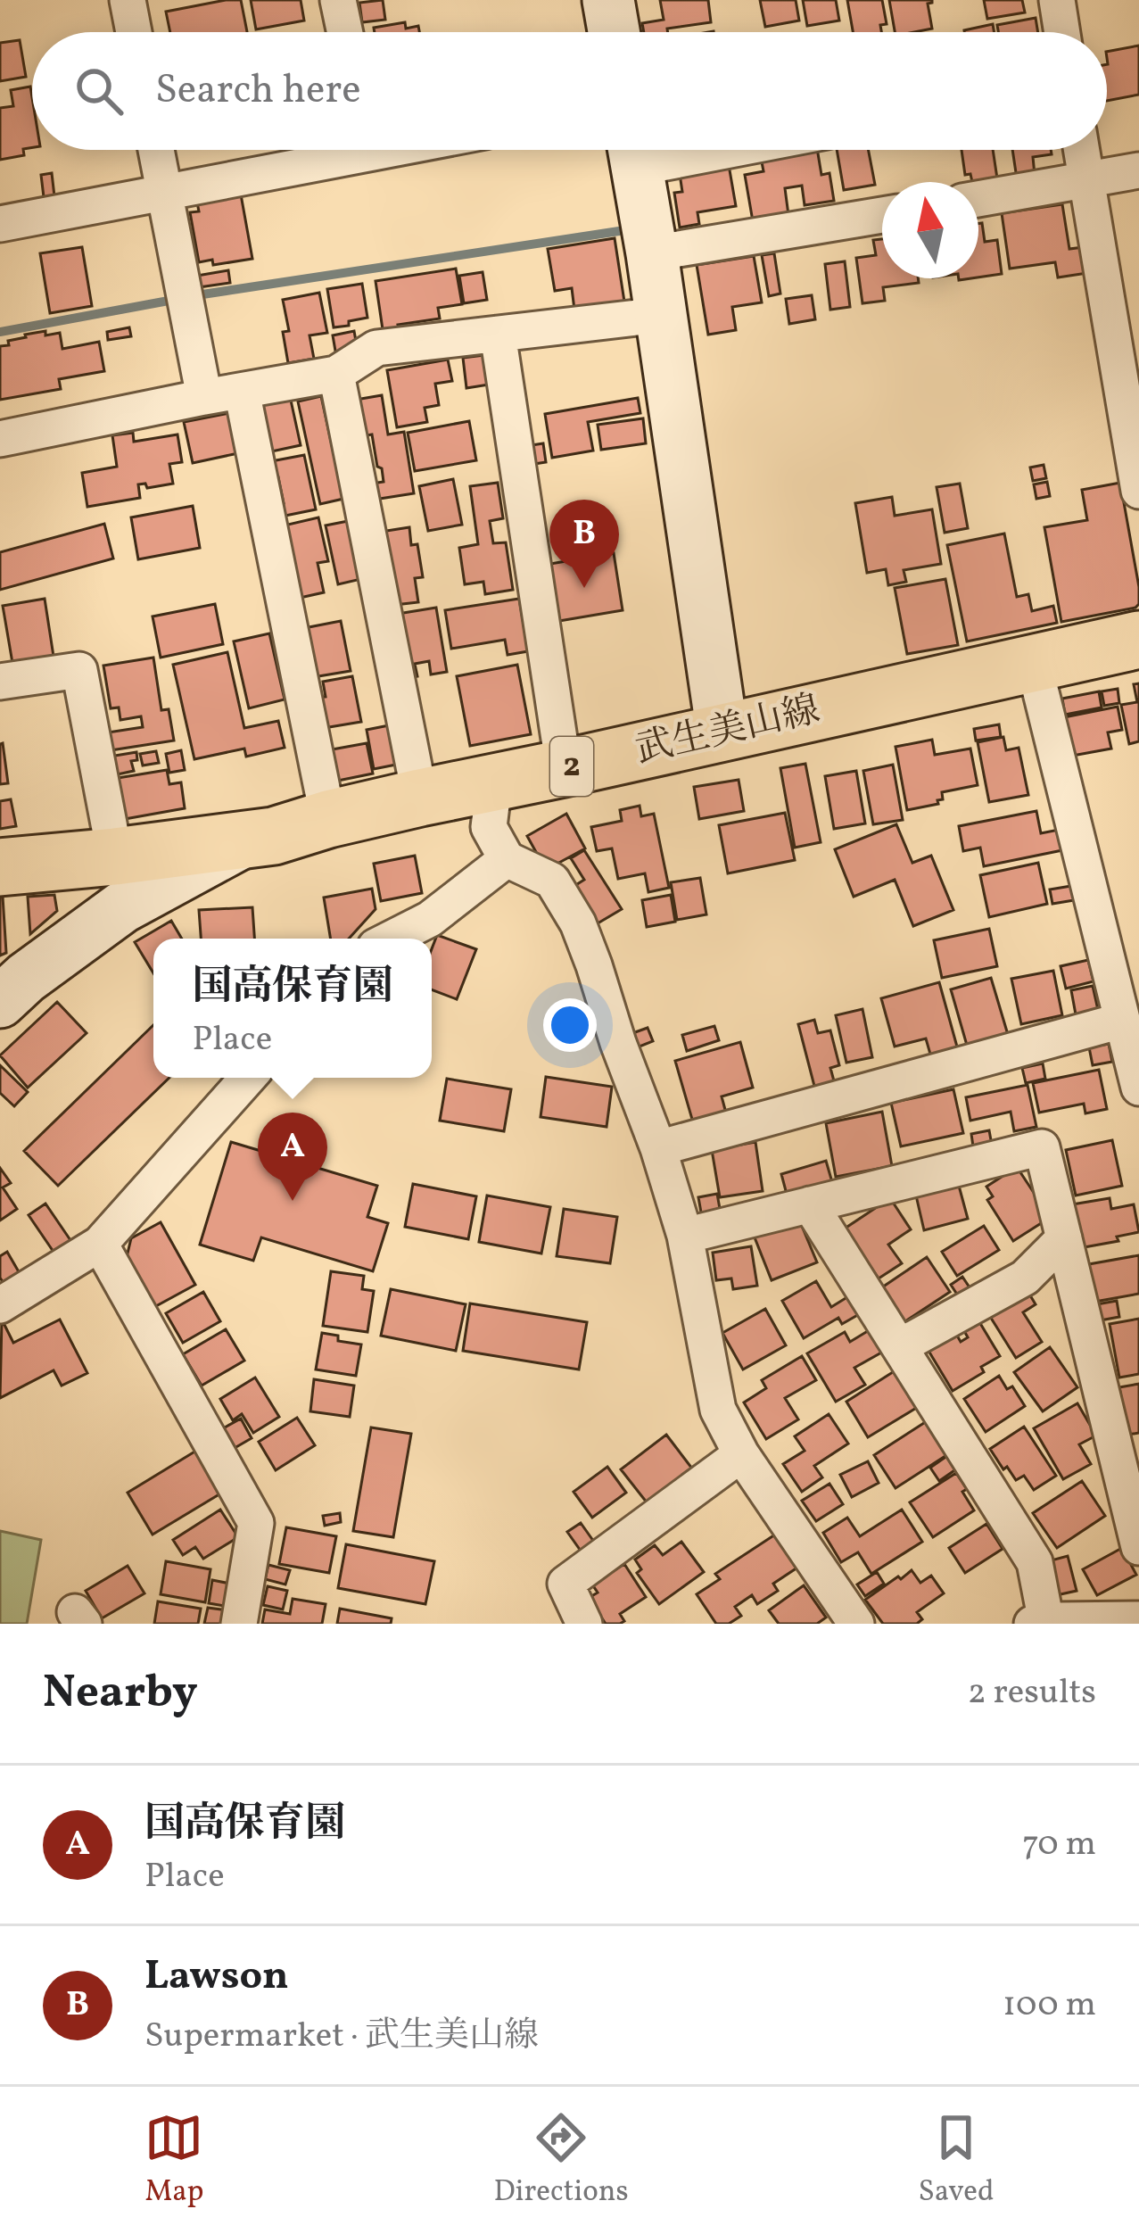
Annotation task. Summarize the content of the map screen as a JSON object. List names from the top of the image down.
{
  "streets": {
    "main road": ["武生美山線", "2"]
  },
  "north": "top",
  "page": {
    "search": "Search here",
    "pins": ["B", "A"],
    "popup": ["国高保育園", "Place"],
    "heading": ["Nearby", "2 results"],
    "list": [
      {
        "mark": "A",
        "name": "国高保育園",
        "note": "Place",
        "value": "70 m"
      },
      {
        "mark": "B",
        "name": "Lawson",
        "note": "Supermarket · 武生美山線",
        "value": "100 m"
      }
    ],
    "nav": ["Map", "Directions", "Saved"]
  }
}
